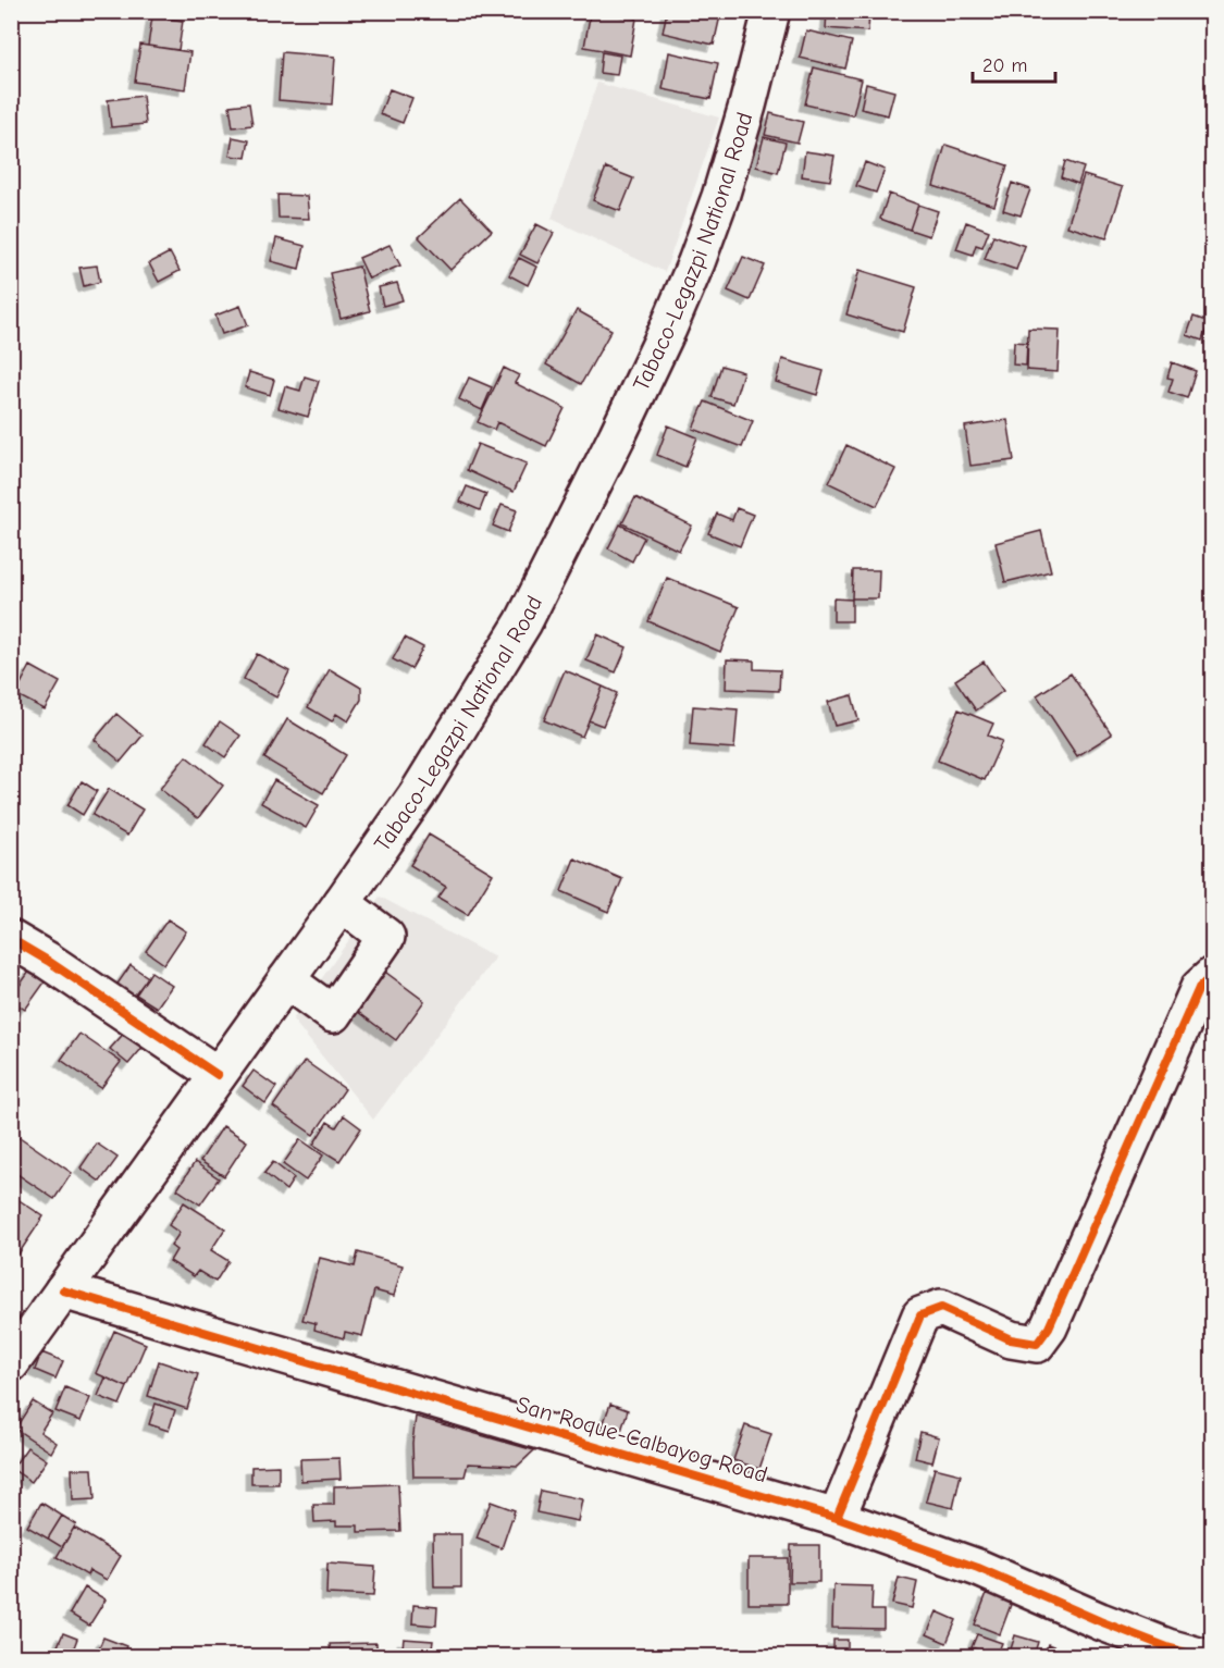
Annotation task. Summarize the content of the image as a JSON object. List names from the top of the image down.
{
  "streets": {
    "street": ["Tabaco-Legazpi National Road", "San Roque-Calbayog Road"]
  },
  "crossings": [
    ["Tabaco-Legazpi National Road", "San Roque-Calbayog Road"]
  ],
  "scale_bar": "20 m"
}
